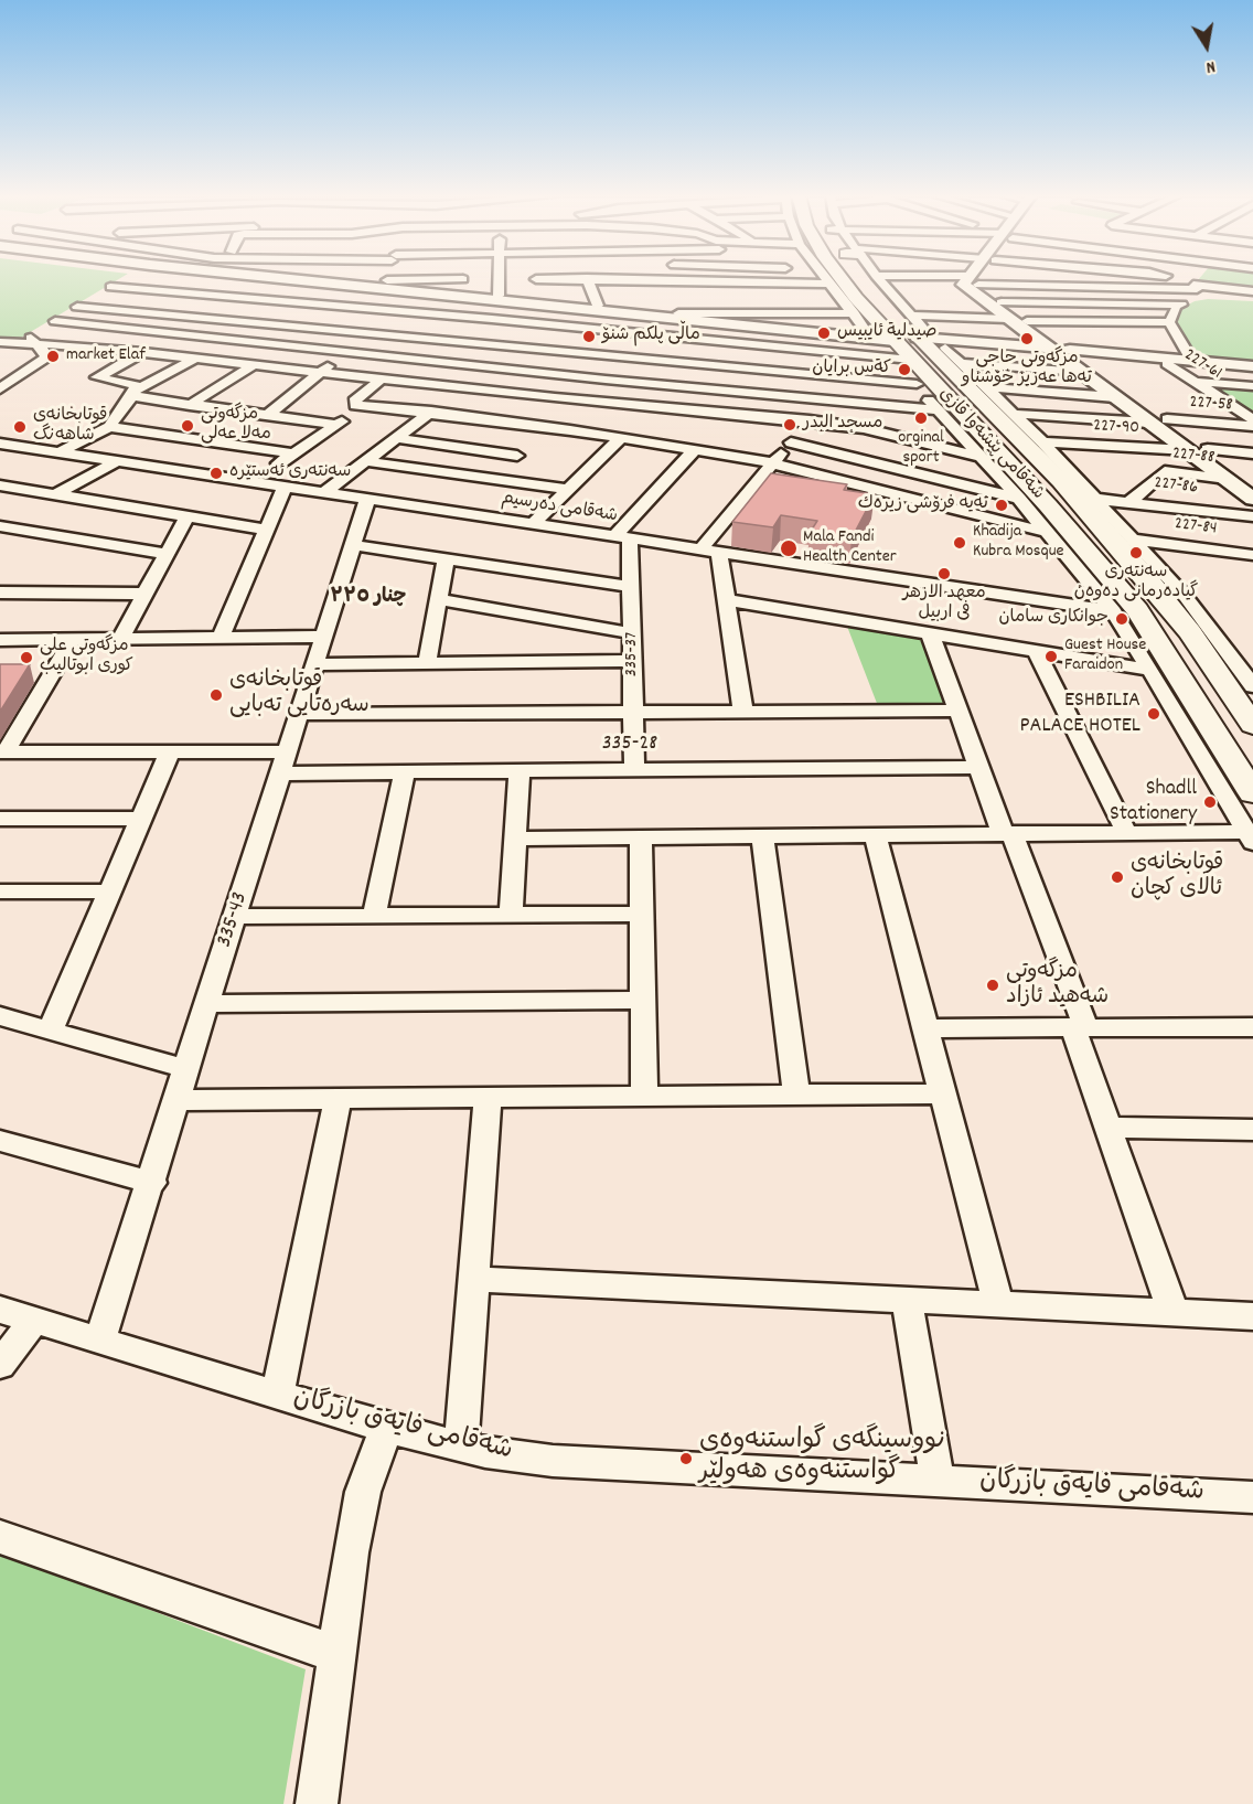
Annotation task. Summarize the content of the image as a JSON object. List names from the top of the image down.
{
  "streets": {
    "highway": ["شەقامی پێشەوا قازی"],
    "street": [
      "227-61",
      "227-58",
      "227-90",
      "227-88",
      "227-86",
      "شەقامی دەرسیم",
      "227-84",
      "335-37",
      "335-28",
      "335-43",
      "شەقامی فایەق بازرگان"
    ]
  },
  "crossings": [
    ["شەقامی پێشەوا قازی", "227-86"],
    ["شەقامی پێشەوا قازی", "شەقامی دەرسیم"],
    ["227-88", "227-86"],
    ["شەقامی دەرسیم", "335-37"],
    ["شەقامی دەرسیم", "335-43"],
    ["335-37", "335-28"],
    ["335-28", "335-43"],
    ["335-43", "شەقامی فایەق بازرگان"]
  ],
  "districts": ["چنار ٣٣٥"],
  "places": [
    "صيدلية ئايبيس",
    "ماڵی پلکم شنۆ",
    "مزگەوتی حاجی تەها عەزیز خۆشناو",
    "market Elaf",
    "كةس برايان",
    "orginal sport",
    "مسجد البدر",
    "مزگەوتی مەلا عەلی",
    "قوتابخانەى شاهەنگ",
    "سەنتەری ئەستێرە",
    "تەیە فرۆشی زیرەك",
    "Khadija Kubra Mosque",
    "Mala Fandi Health Center",
    "سەنتەری گیادەرمانی دەوەن",
    "معهد الازهر فی اربیل",
    "جوانکاری سامان",
    "Guest House Faraidon",
    "مزگەوتی علی کوری ابوتالیب",
    "قوتابخانەی سەرەتایی تەبایی",
    "ESHBILIA PALACE HOTEL",
    "Shadll Stationery",
    "قوتابخانەی ئالای کچان",
    "مزگەوتی شەهید ئازاد",
    "نووسینگەی گواستنەوەی گواستنەوەی هەولێر"
  ],
  "north": "bottom"
}
